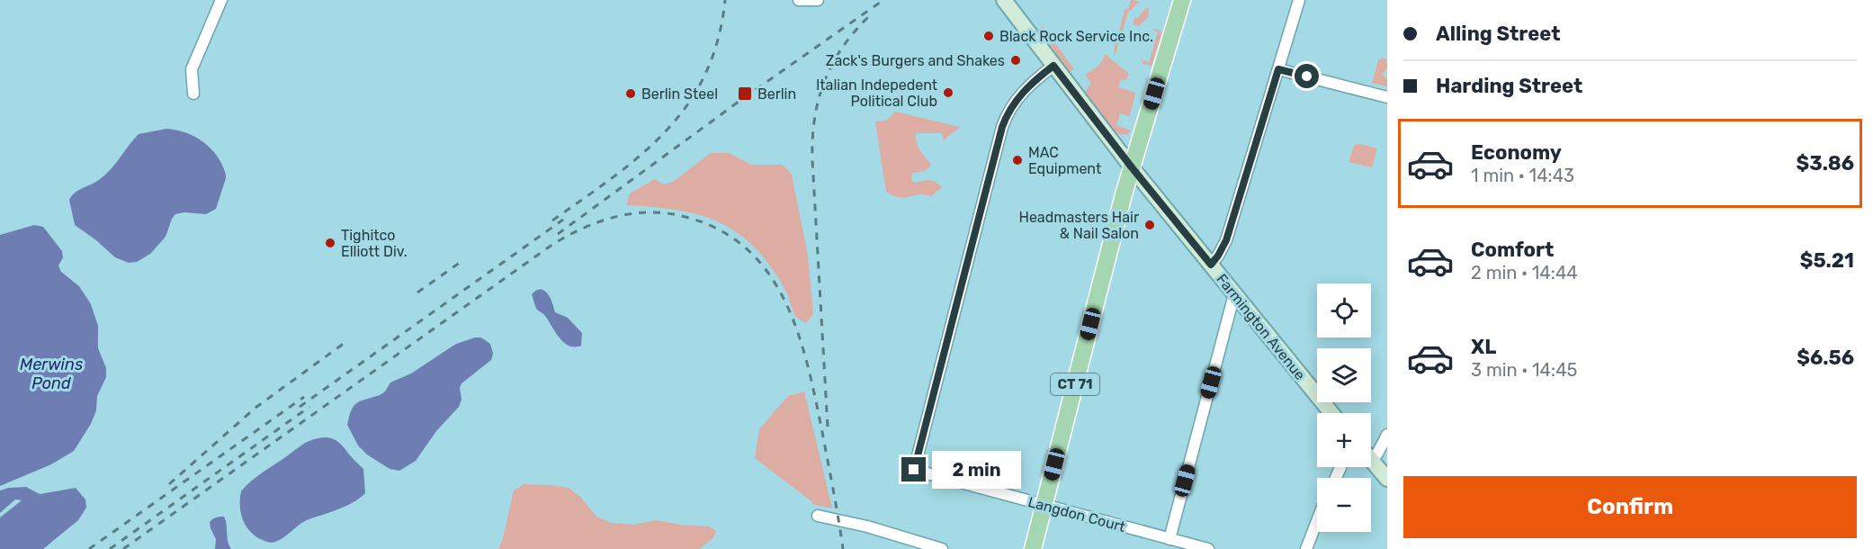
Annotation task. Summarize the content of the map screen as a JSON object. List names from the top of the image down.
{
  "streets": {
    "main road": ["Farmington Avenue", "CT 71"],
    "street": ["Langdon Court"]
  },
  "crossings": [
    ["Farmington Avenue", "CT 71"],
    ["Farmington Avenue", "Langdon Court"],
    ["CT 71", "Langdon Court"]
  ],
  "water": ["Merwins Pond"],
  "places": {
    "other": [
      "Black Rock Service Inc.",
      "Zack's Burgers and Shakes",
      "Italian Indepedent Political Club",
      "Berlin Steel",
      "MAC Equipment",
      "Headmasters Hair & Nail Salon",
      "Tighitco Elliott Div."
    ],
    "transit": ["Berlin"]
  },
  "page": {
    "banner": ["Alling Street", "Harding Street"],
    "list": [
      {
        "name": "Economy",
        "note": "1 min · 14:43",
        "value": "$3.86"
      },
      {
        "name": "Comfort",
        "note": "2 min · 14:44",
        "value": "$5.21"
      },
      {
        "name": "XL",
        "note": "3 min · 14:45",
        "value": "$6.56"
      }
    ],
    "map_buttons": ["+", "−"],
    "bubble": "2 min",
    "buttons": "Confirm"
  }
}
